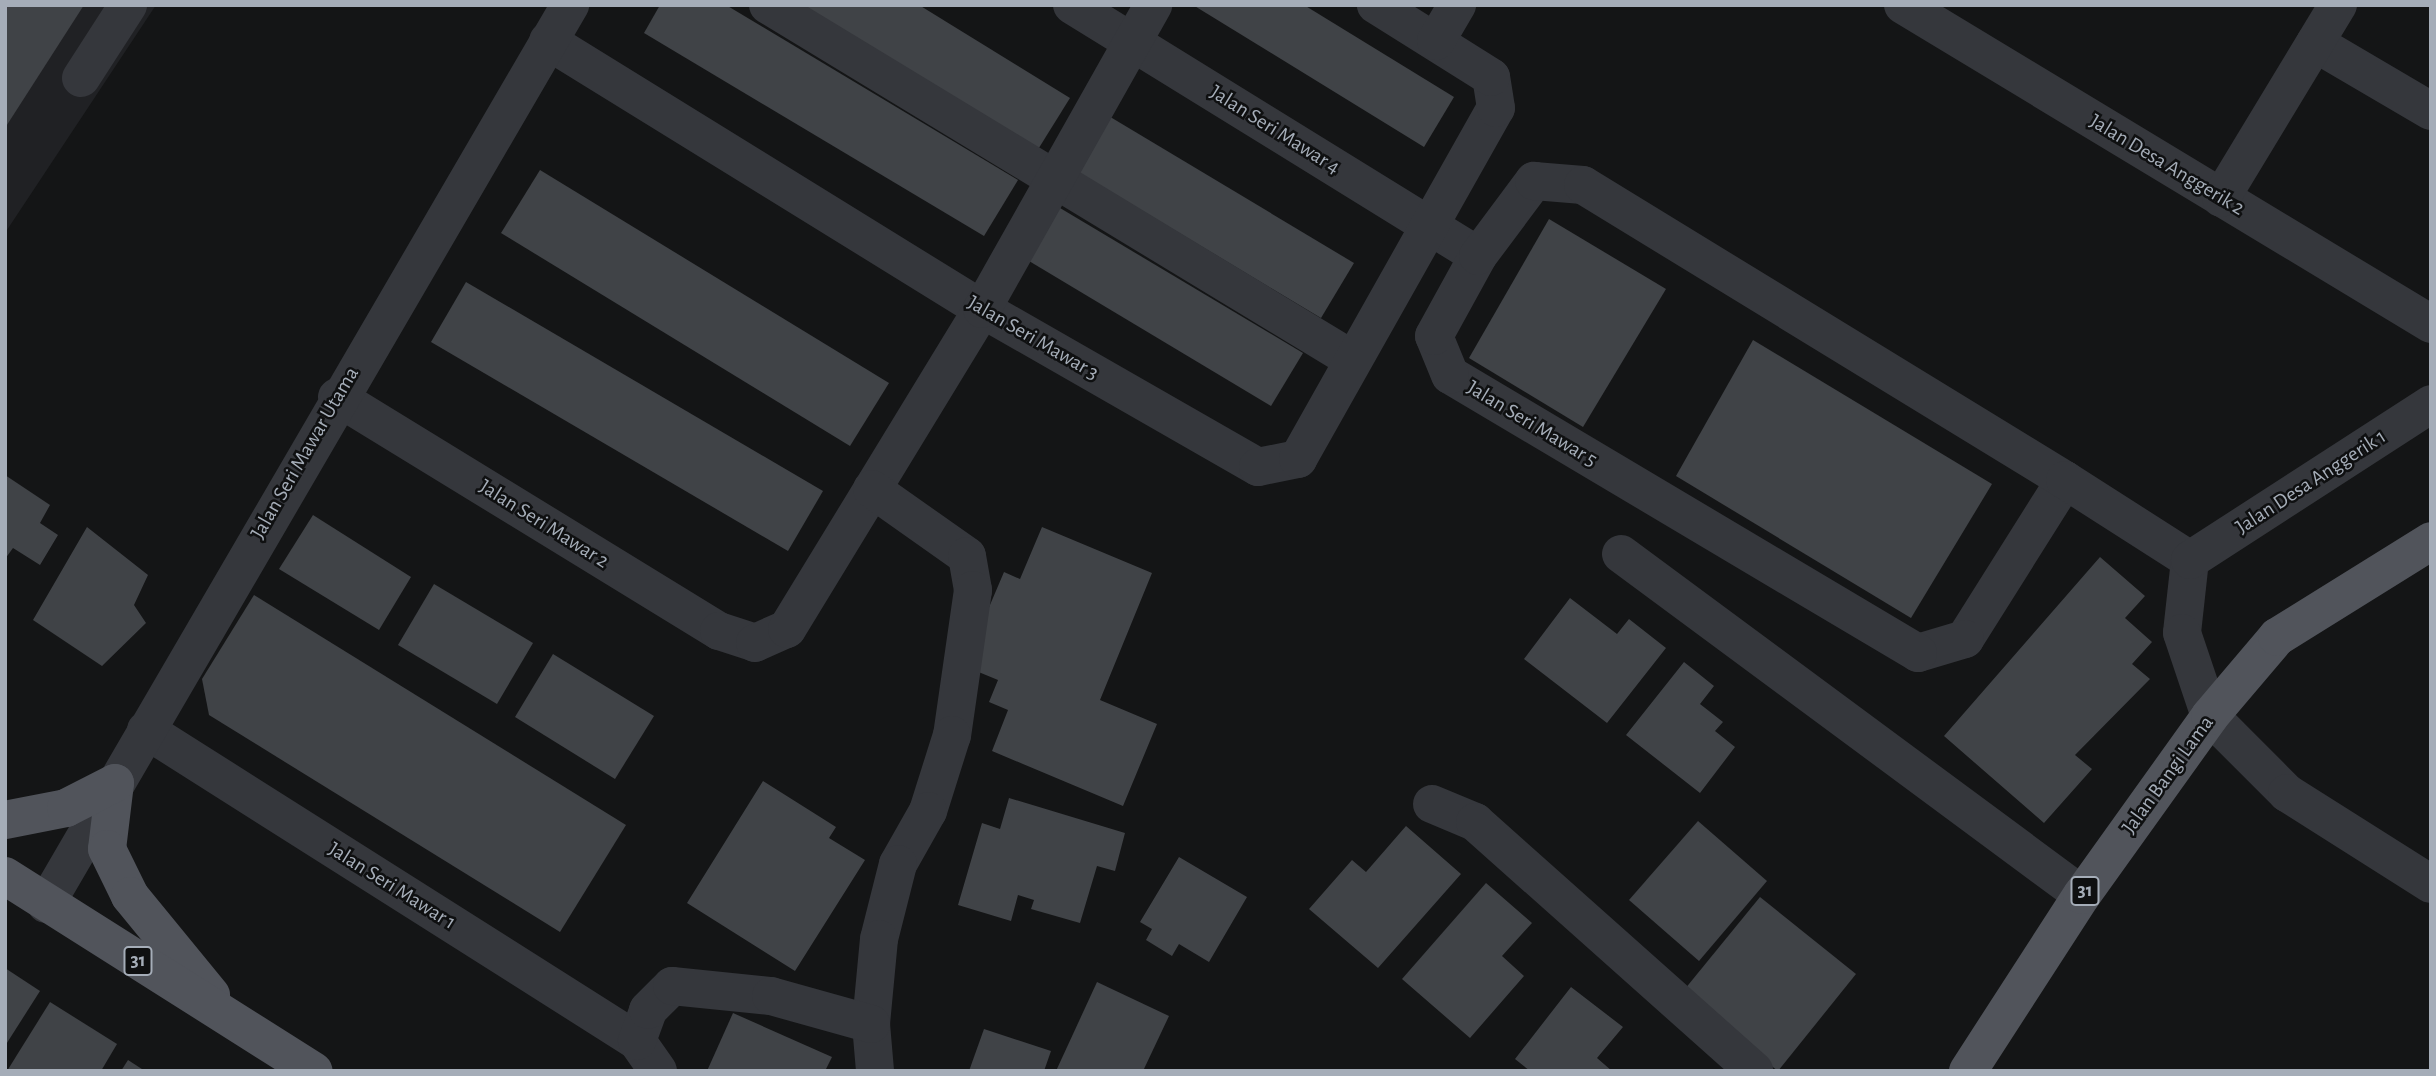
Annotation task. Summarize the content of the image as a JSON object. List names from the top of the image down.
{
  "streets": {
    "main road": ["Jalan Bangi Lama", "31"],
    "street": [
      "Jalan Seri Mawar 4",
      "Jalan Desa Anggerik 2",
      "Jalan Seri Mawar 3",
      "Jalan Seri Mawar 5",
      "Jalan Seri Mawar Utama",
      "Jalan Desa Anggerik 1",
      "Jalan Seri Mawar 2",
      "Jalan Seri Mawar 1"
    ]
  },
  "crossings": [
    ["Jalan Seri Mawar 4", "Jalan Seri Mawar 3"],
    ["Jalan Seri Mawar 4", "Jalan Seri Mawar 5"],
    ["Jalan Seri Mawar 3", "Jalan Seri Mawar Utama"],
    ["Jalan Seri Mawar 5", "Jalan Desa Anggerik 1"],
    ["Jalan Seri Mawar Utama", "Jalan Seri Mawar 2"],
    ["Jalan Seri Mawar Utama", "Jalan Seri Mawar 1"],
    ["Jalan Seri Mawar Utama", "31"]
  ]
}
